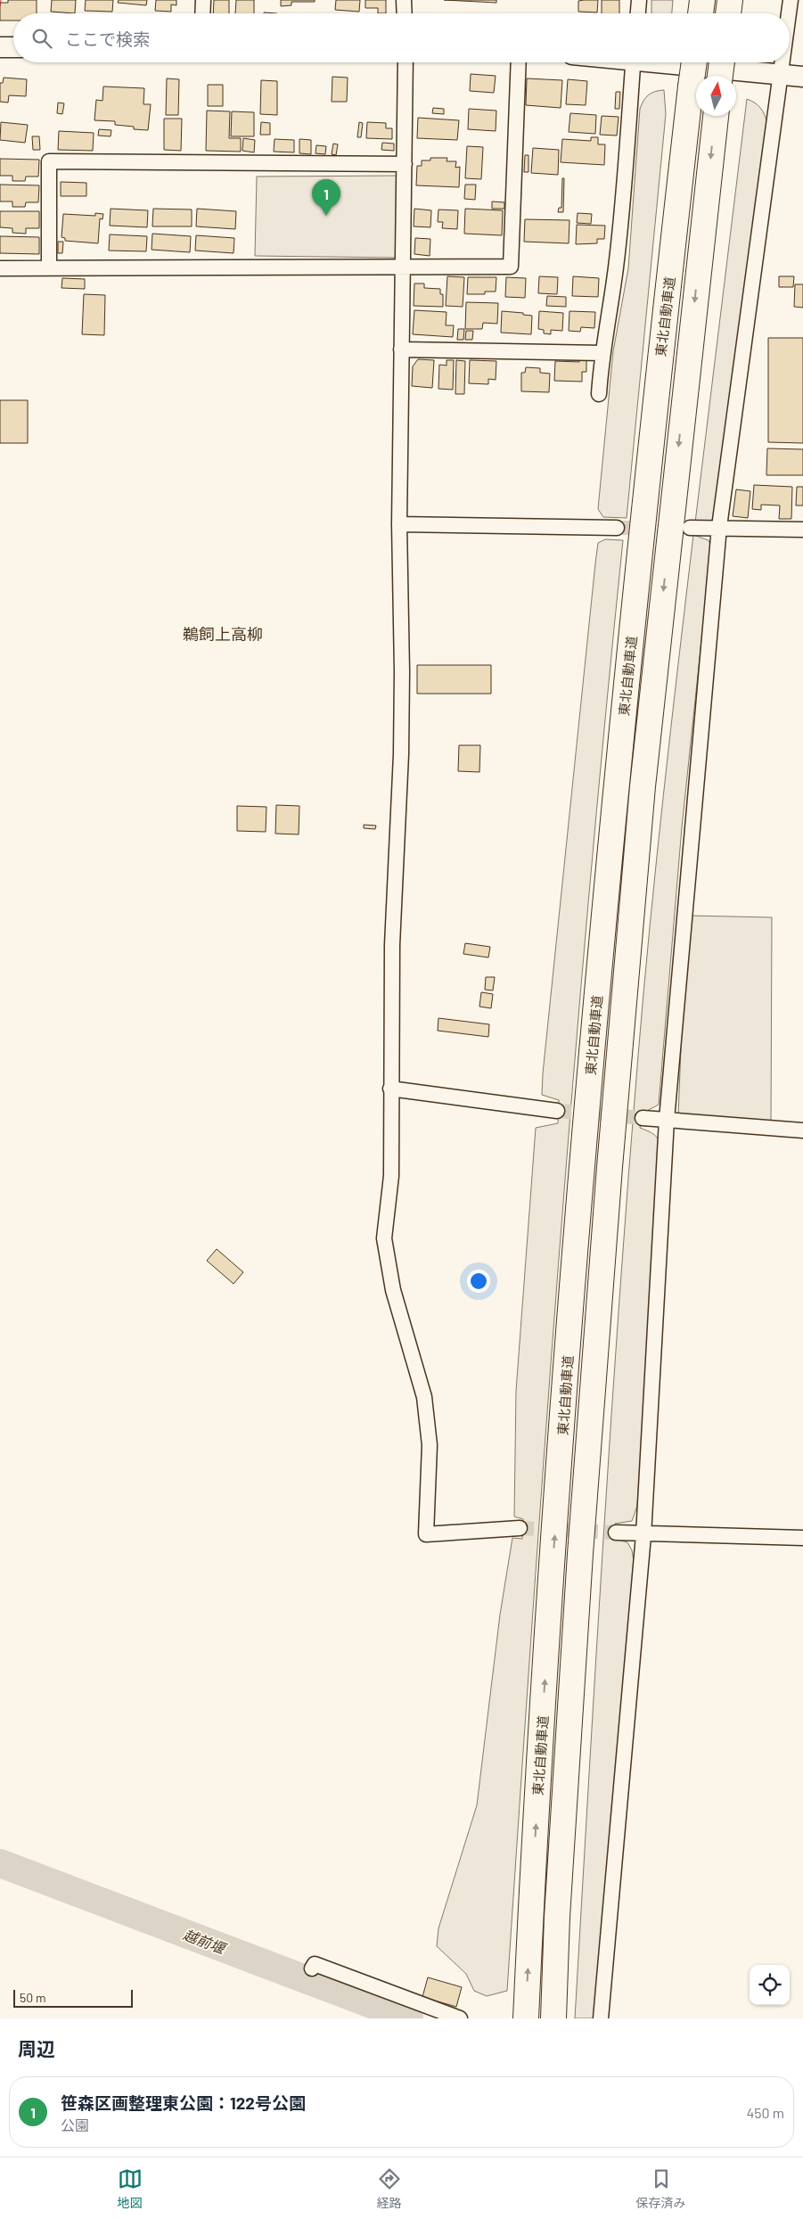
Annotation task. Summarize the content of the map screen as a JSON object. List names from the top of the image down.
{
  "streets": {
    "highway": ["東北自動車道"]
  },
  "districts": ["鵜飼上高柳"],
  "water": ["越前堰"],
  "scale_bar": "50 m",
  "north": "top",
  "page": {
    "search": "ここで検索",
    "pins": "1",
    "scale": "50 m",
    "heading": "周辺",
    "list": [
      {
        "mark": "1",
        "name": "笹森区画整理東公園：122号公園",
        "note": "公園",
        "value": "450 m"
      }
    ],
    "nav": ["地図", "経路", "保存済み"]
  }
}
